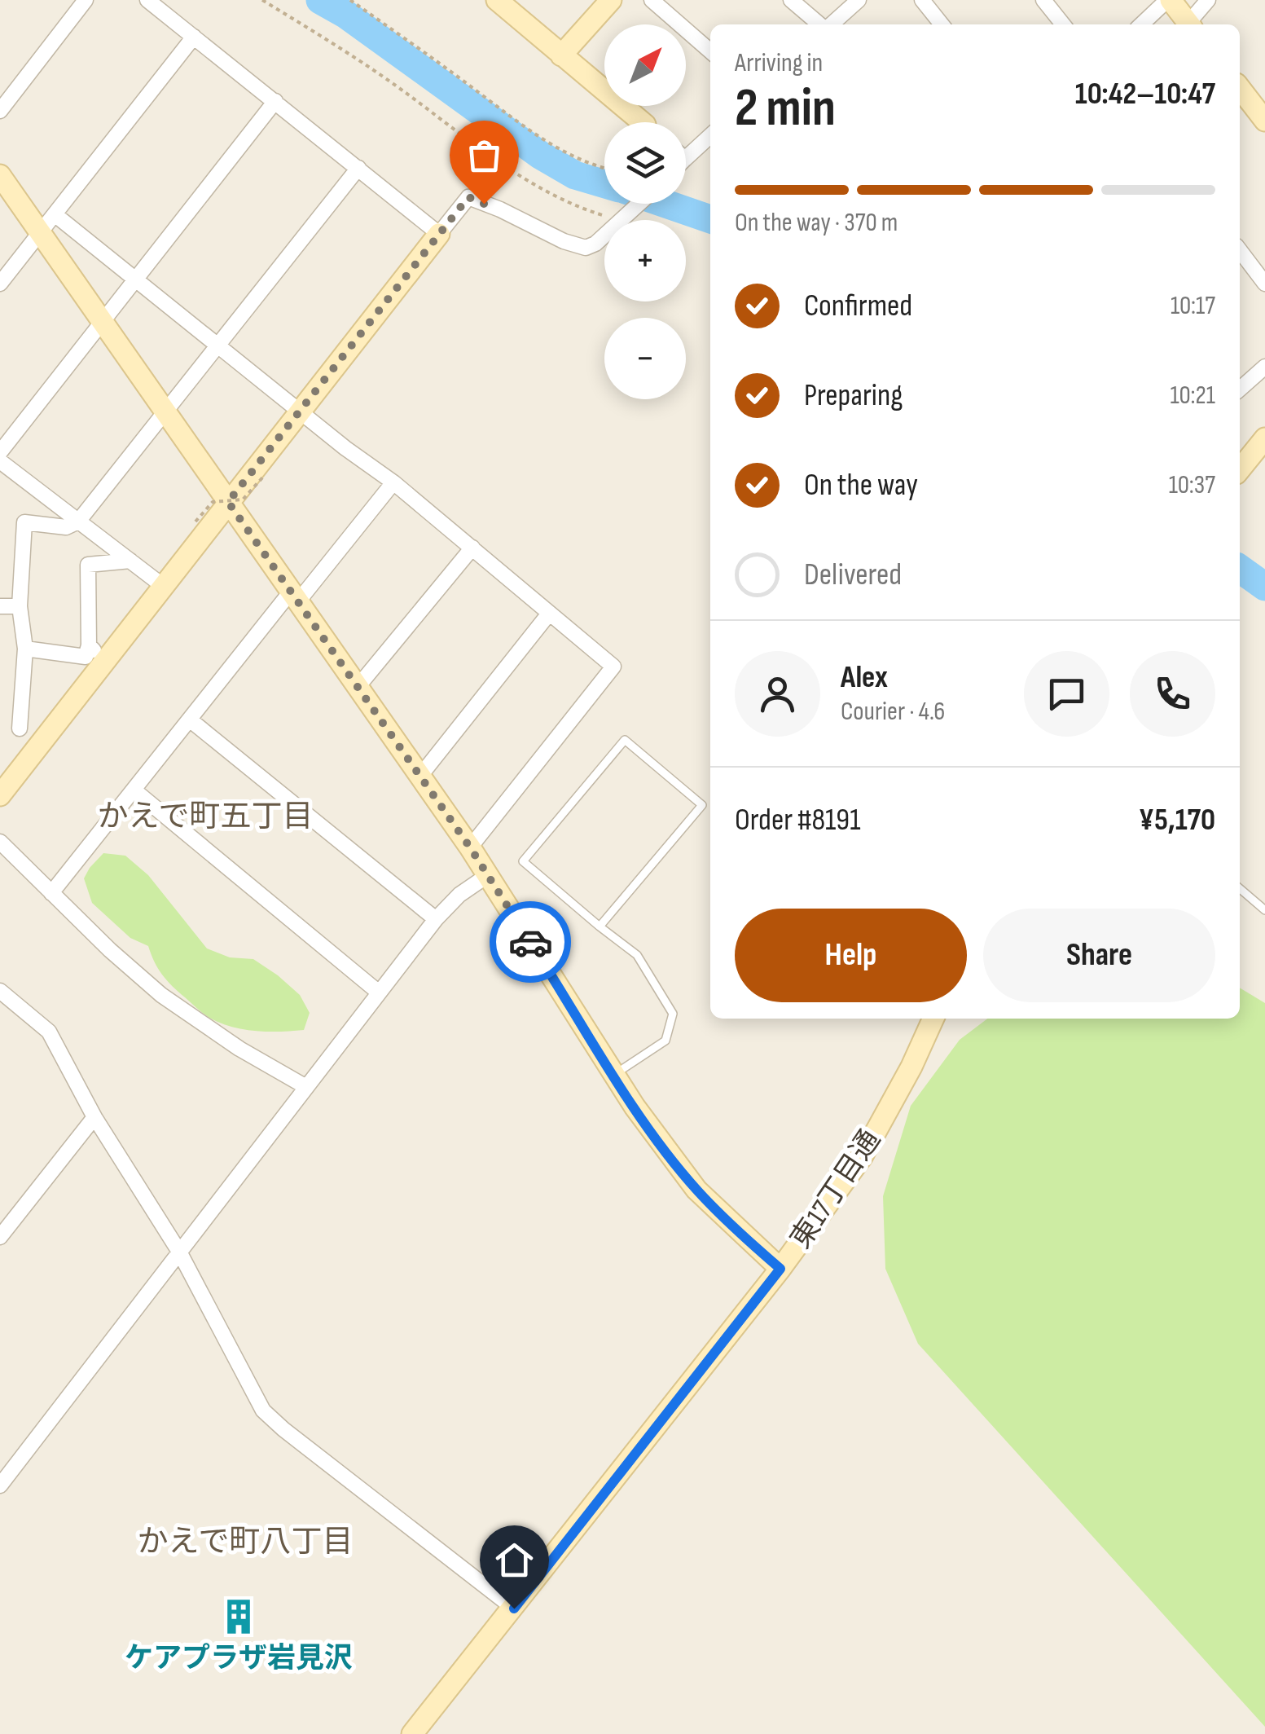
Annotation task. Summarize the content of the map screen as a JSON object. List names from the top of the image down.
{
  "streets": {
    "street": ["東17丁目通"]
  },
  "districts": ["かえで町五丁目", "かえで町八丁目"],
  "places": {
    "building": ["ケアプラザ岩見沢"]
  },
  "north": "top right",
  "page": {
    "map_buttons": ["+", "−"],
    "heading": ["2 min", "Arriving in", "10:42–10:47"],
    "panel": [
      "Alex",
      "Courier · 4.6",
      "Order #8191",
      "¥5,170"
    ],
    "bar": "On the way · 370 m",
    "list": [
      ["Confirmed", "10:17"],
      ["Preparing", "10:21"],
      ["On the way", "10:37"],
      "Delivered"
    ],
    "buttons": ["Help", "Share"]
  }
}
